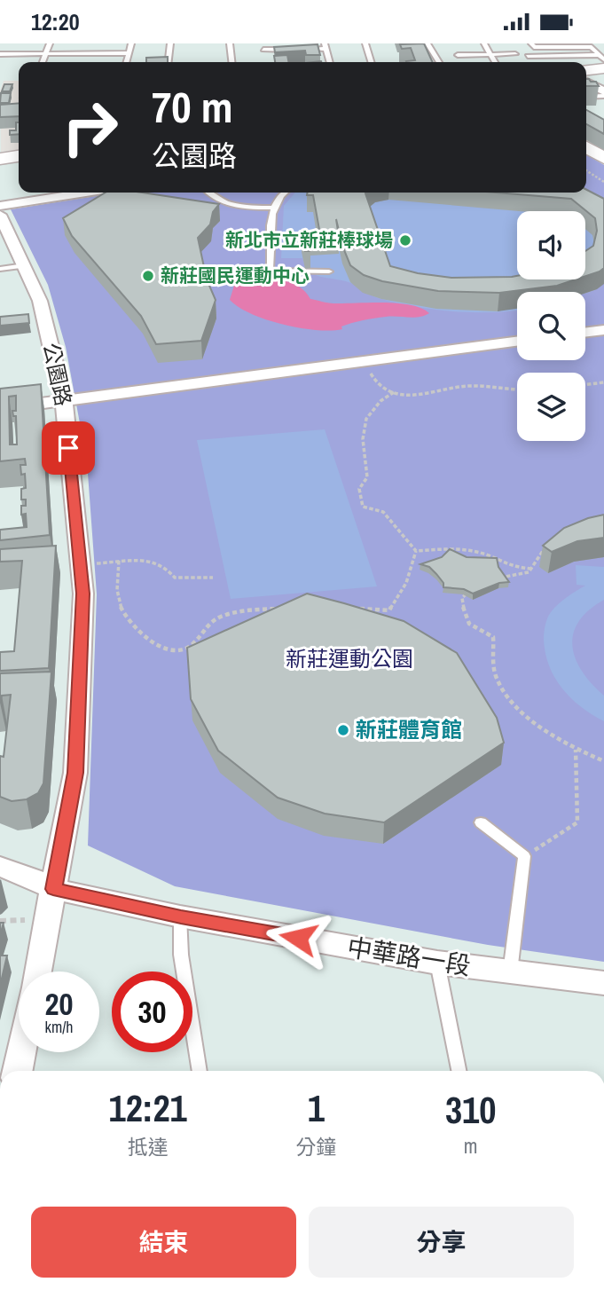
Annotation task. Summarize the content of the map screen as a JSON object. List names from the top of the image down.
{
  "streets": {
    "street": ["公園路", "中華路一段"]
  },
  "crossings": [
    ["公園路", "中華路一段"]
  ],
  "parks": ["新莊運動公園"],
  "places": ["新北市立新莊棒球場", "新莊國民運動中心", "新莊體育館"],
  "page": {
    "status": "12:20",
    "turn": ["70 m", "公園路"],
    "speed": "20 km/h",
    "limit": "30",
    "eta": [
      "12:21",
      "抵達",
      "1",
      "分鐘",
      "310",
      "m"
    ],
    "buttons": ["結束", "分享"]
  }
}
